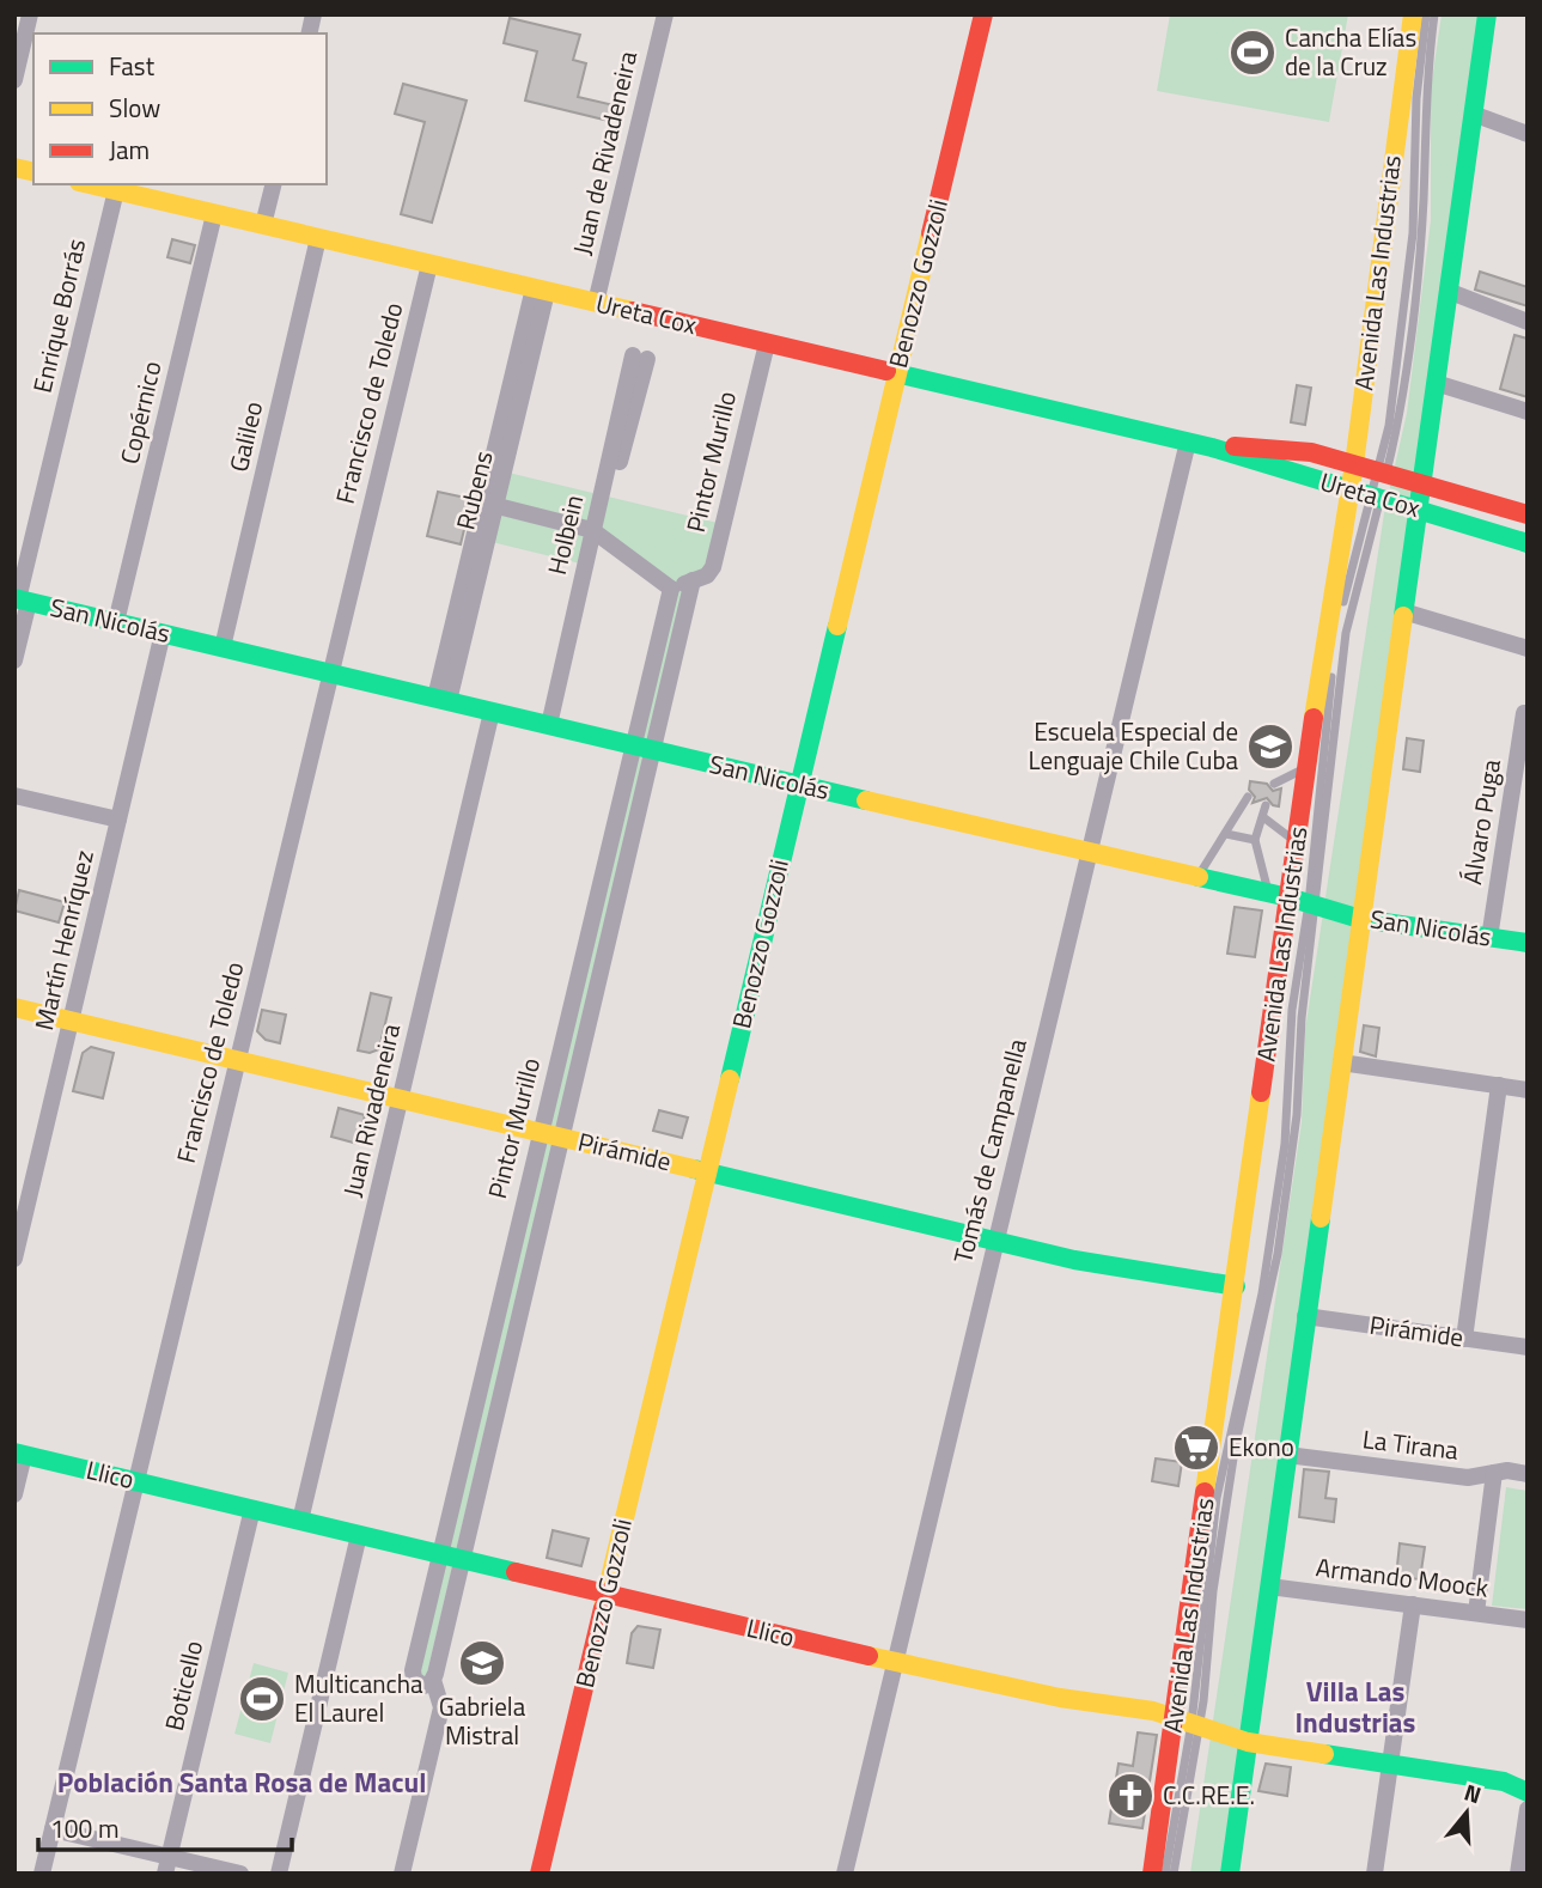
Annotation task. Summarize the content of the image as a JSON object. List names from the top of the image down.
{
  "streets": {
    "street": [
      "Juan de Rivadeneira",
      "Avenida Las Industrias",
      "Benozzo Gozzoli",
      "Ureta Cox",
      "Enrique Borrás",
      "Francisco de Toledo",
      "Copérnico",
      "Galileo",
      "Pintor Murillo",
      "Rubens",
      "Holbein",
      "San Nicolás",
      "Álvaro Puga",
      "Martín Henríquez",
      "Juan Rivadeneira",
      "Tomás de Campanella",
      "Pirámide",
      "La Tirana",
      "Llico",
      "Armando Moock",
      "Boticello"
    ]
  },
  "crossings": [
    ["Juan de Rivadeneira", "Ureta Cox"],
    ["Avenida Las Industrias", "Ureta Cox"],
    ["Avenida Las Industrias", "San Nicolás"],
    ["Avenida Las Industrias", "Pirámide"],
    ["Avenida Las Industrias", "Llico"],
    ["Benozzo Gozzoli", "Ureta Cox"],
    ["Benozzo Gozzoli", "San Nicolás"],
    ["Benozzo Gozzoli", "Pirámide"],
    ["Benozzo Gozzoli", "Llico"],
    ["Ureta Cox", "Enrique Borrás"],
    ["Ureta Cox", "Francisco de Toledo"],
    ["Ureta Cox", "Copérnico"],
    ["Ureta Cox", "Galileo"],
    ["Ureta Cox", "Pintor Murillo"],
    ["Ureta Cox", "Rubens"],
    ["Ureta Cox", "Tomás de Campanella"],
    ["Enrique Borrás", "San Nicolás"],
    ["Francisco de Toledo", "San Nicolás"],
    ["Francisco de Toledo", "Pirámide"],
    ["Francisco de Toledo", "Llico"],
    ["Copérnico", "San Nicolás"],
    ["Galileo", "San Nicolás"],
    ["Pintor Murillo", "San Nicolás"],
    ["Pintor Murillo", "Pirámide"],
    ["Pintor Murillo", "Llico"],
    ["Rubens", "San Nicolás"],
    ["Holbein", "San Nicolás"],
    ["San Nicolás", "Álvaro Puga"],
    ["San Nicolás", "Martín Henríquez"],
    ["San Nicolás", "Juan Rivadeneira"],
    ["San Nicolás", "Tomás de Campanella"],
    ["Martín Henríquez", "Pirámide"],
    ["Juan Rivadeneira", "Pirámide"],
    ["Juan Rivadeneira", "Llico"],
    ["Tomás de Campanella", "Pirámide"],
    ["Tomás de Campanella", "Llico"],
    ["Llico", "Boticello"]
  ],
  "districts": ["Villa Las Industrias", "Población Santa Rosa de Macul"],
  "places": {
    "sports": ["Cancha Elías de la Cruz", "Multicancha El Laurel"],
    "school or university": ["Escuela Especial de Lenguaje Chile Cuba", "Gabriela Mistral"],
    "supermarket": ["Ekono"],
    "church": ["C.C.RE.E."]
  },
  "legend": ["Fast", "Slow", "Jam"],
  "scale_bar": "100 m",
  "north": "top"
}
